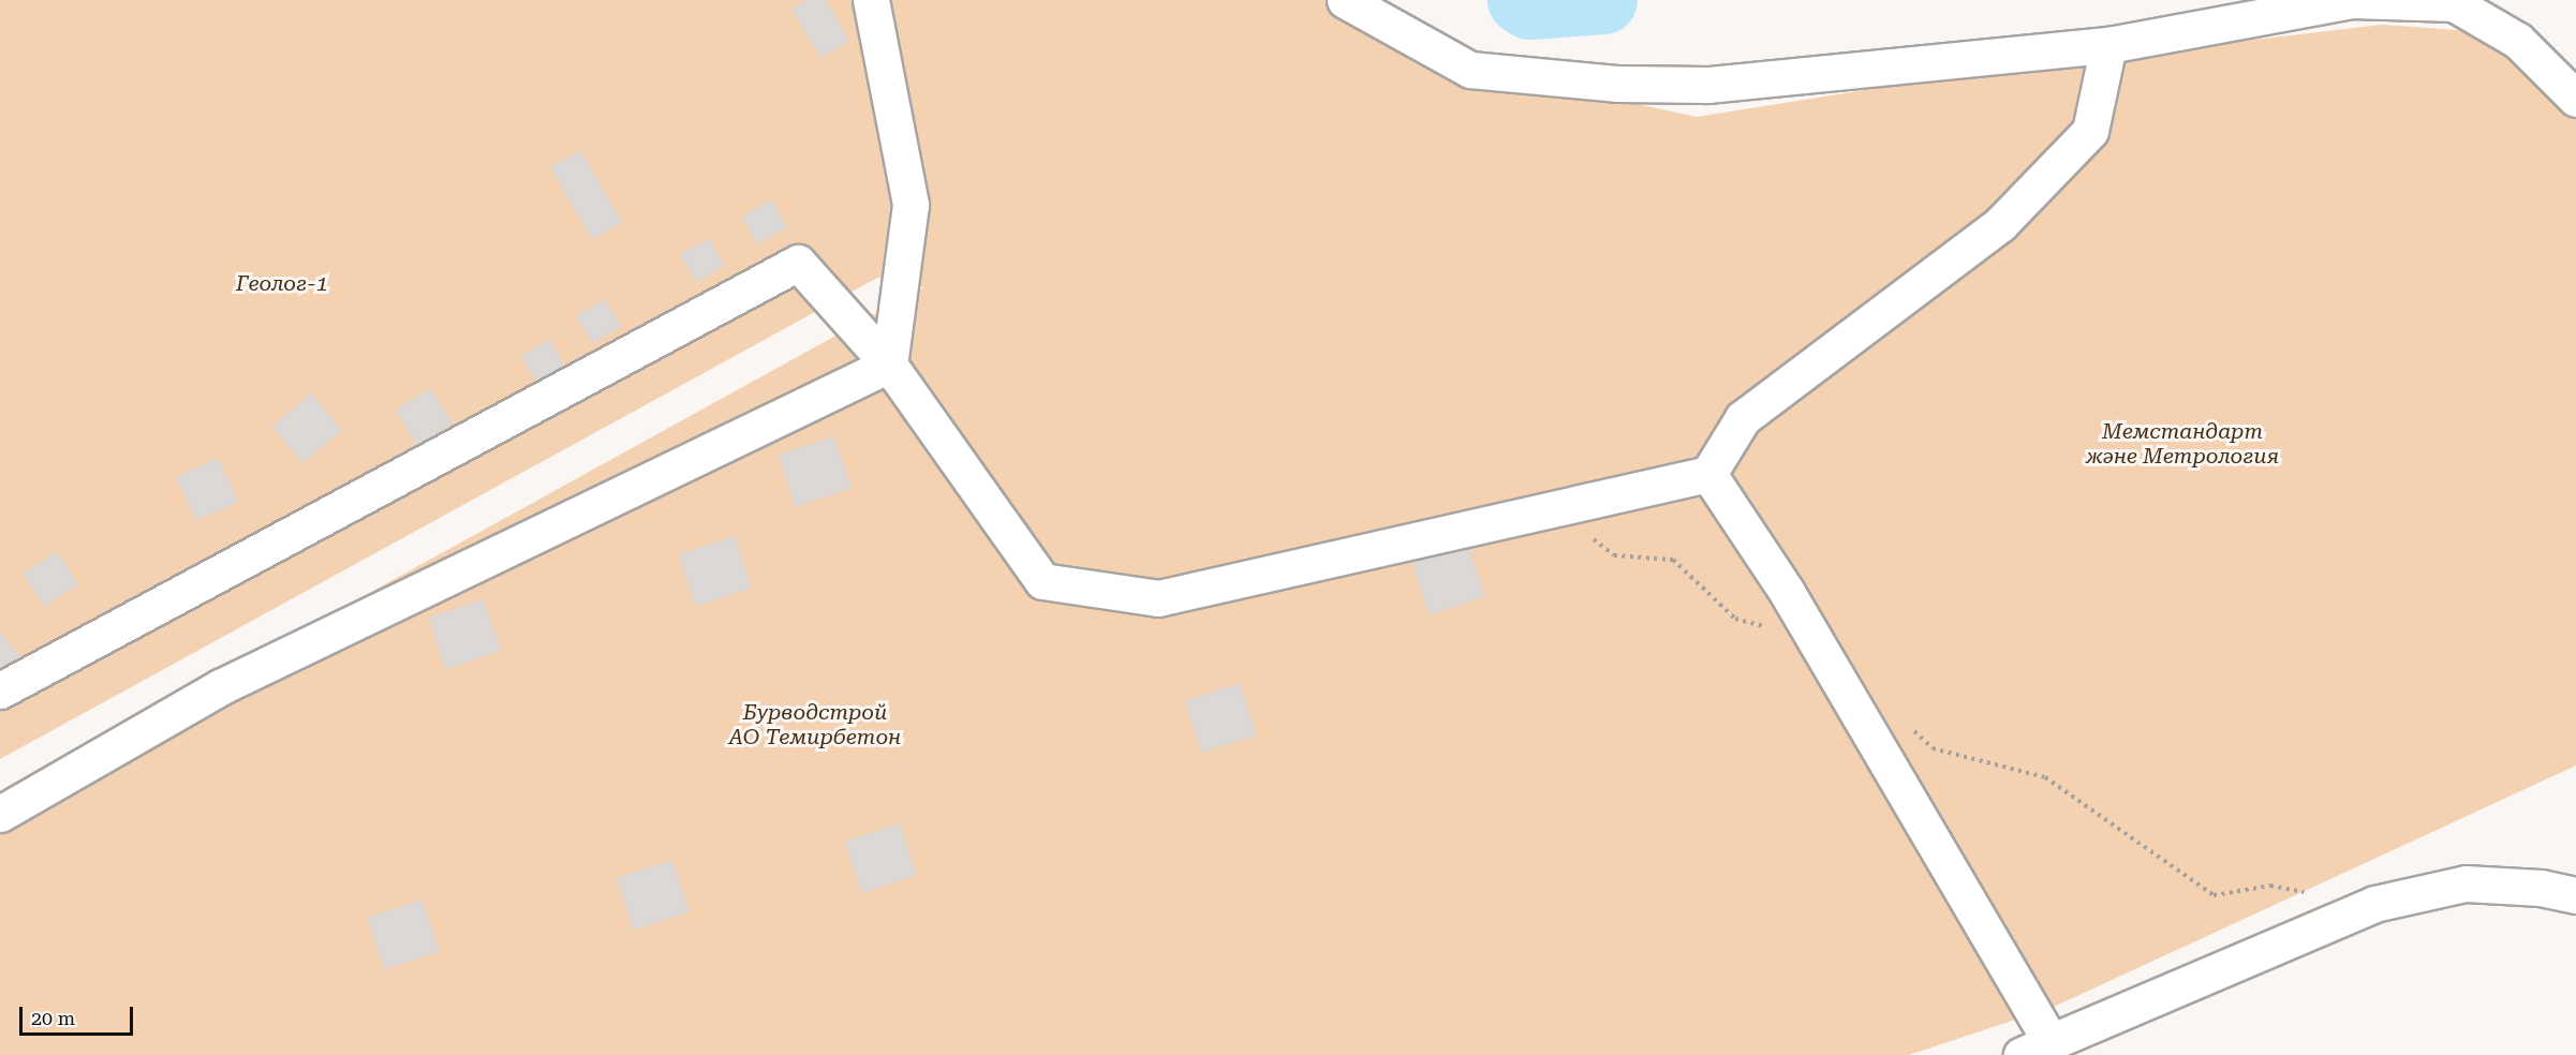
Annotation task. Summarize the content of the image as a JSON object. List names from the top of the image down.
{
  "parks": ["Геолог-1", "Мемстандарт және Метрология", "Бурводстрой АО Темирбетон"],
  "scale_bar": "20 m"
}
